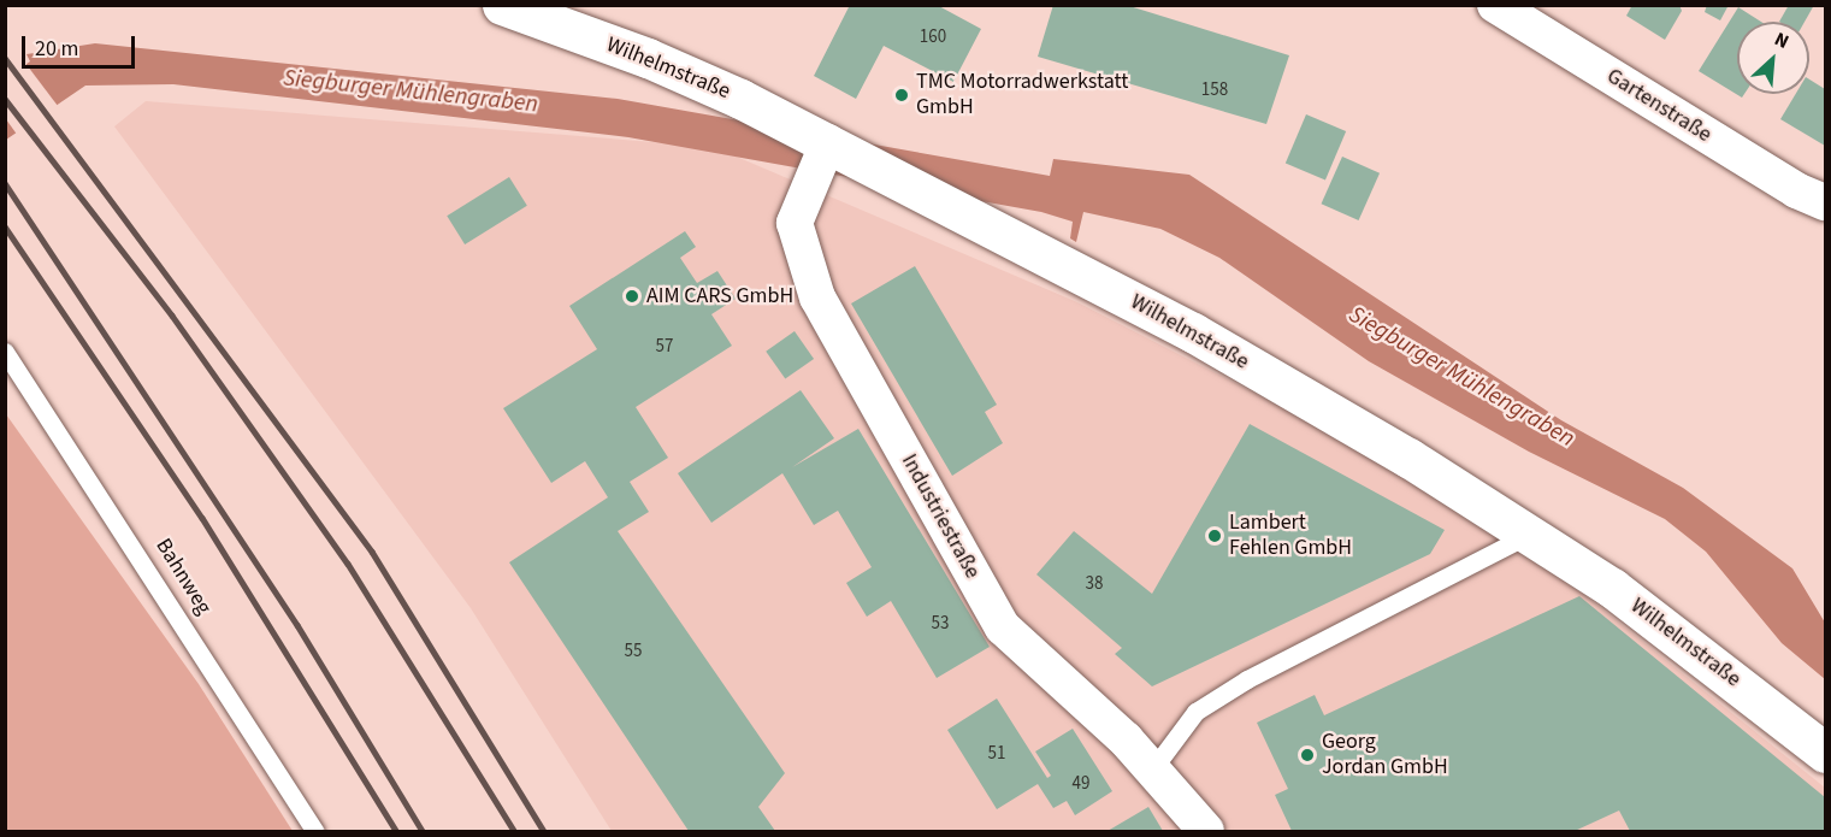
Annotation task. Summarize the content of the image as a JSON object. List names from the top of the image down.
{
  "streets": {
    "main road": ["Wilhelmstraße"],
    "street": ["Gartenstraße", "Industriestraße"],
    "lane": ["Bahnweg"]
  },
  "crossings": [
    ["Wilhelmstraße", "Industriestraße"]
  ],
  "water": ["Siegburger Mühlengraben"],
  "places": [
    "TMC Motorradwerkstatt GmbH",
    "AIM CARS GmbH",
    "Lambert Fehlen GmbH",
    "Georg Jordan GmbH"
  ],
  "house_numbers": [
    "160",
    "158",
    "57",
    "38",
    "53",
    "55",
    "51",
    "49"
  ],
  "scale_bar": "20 m",
  "north": "top right"
}
